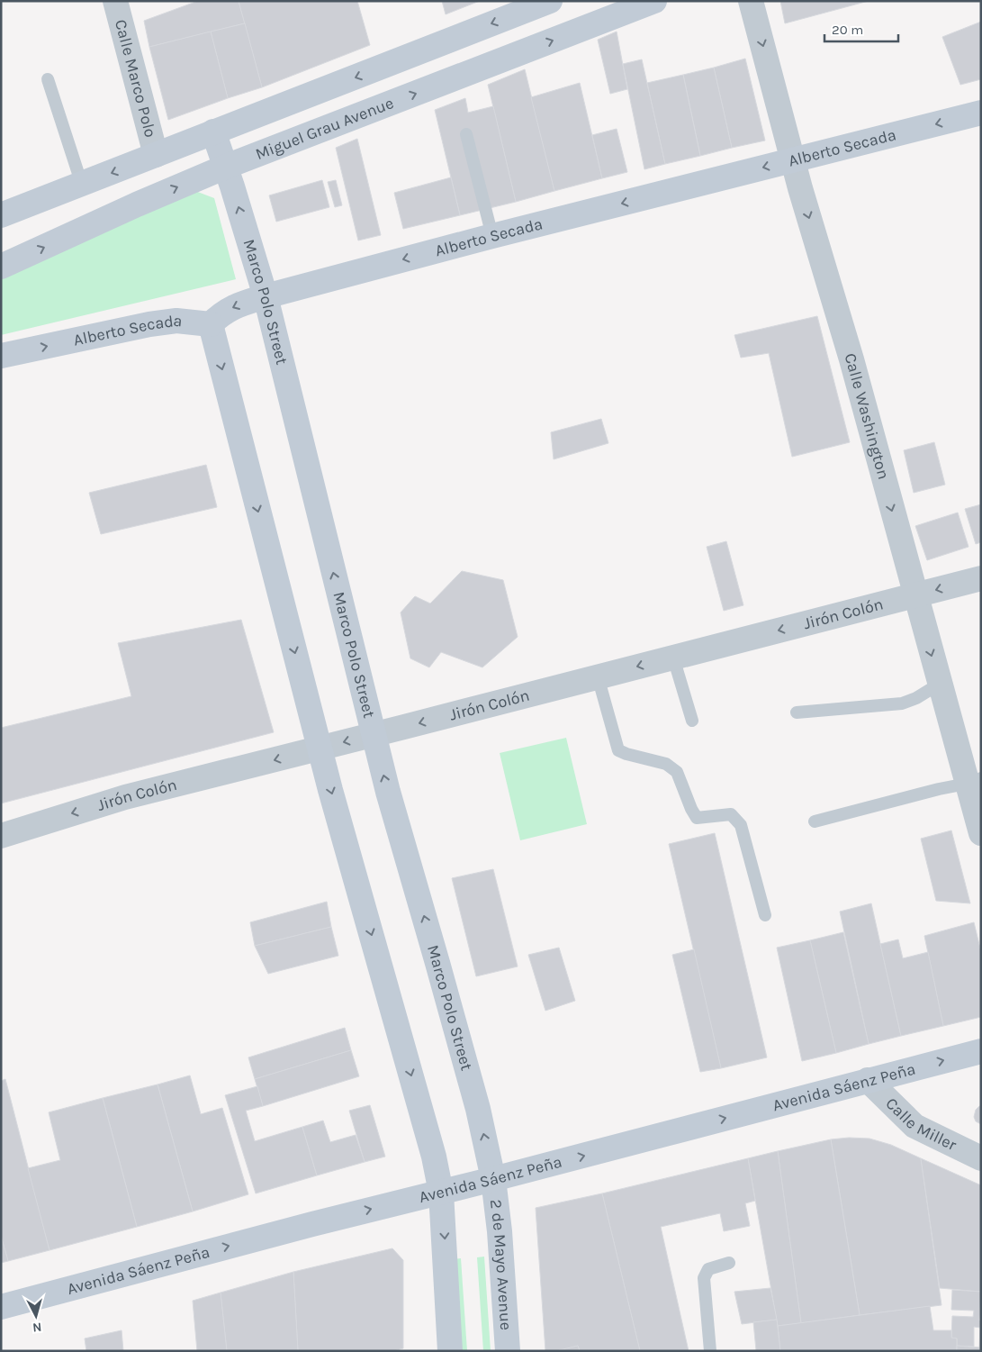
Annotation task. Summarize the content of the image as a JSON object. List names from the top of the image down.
{
  "streets": {
    "main road": [
      "Miguel Grau Avenue",
      "Alberto Secada",
      "Marco Polo Street",
      "Avenida Sáenz Peña",
      "2 de Mayo Avenue"
    ],
    "street": [
      "Calle Marco Polo",
      "Calle Washington",
      "Jirón Colón",
      "Calle Miller"
    ]
  },
  "crossings": [
    ["Miguel Grau Avenue", "Marco Polo Street"],
    ["Alberto Secada", "Marco Polo Street"],
    ["Alberto Secada", "Calle Washington"],
    ["Marco Polo Street", "Jirón Colón"],
    ["Marco Polo Street", "Avenida Sáenz Peña"],
    ["Marco Polo Street", "2 de Mayo Avenue"],
    ["Calle Washington", "Jirón Colón"],
    ["Avenida Sáenz Peña", "Calle Miller"],
    ["Avenida Sáenz Peña", "2 de Mayo Avenue"]
  ],
  "one_way": ["Calle Washington", "Jirón Colón", "Avenida Sáenz Peña"],
  "scale_bar": "20 m",
  "north": "bottom"
}
